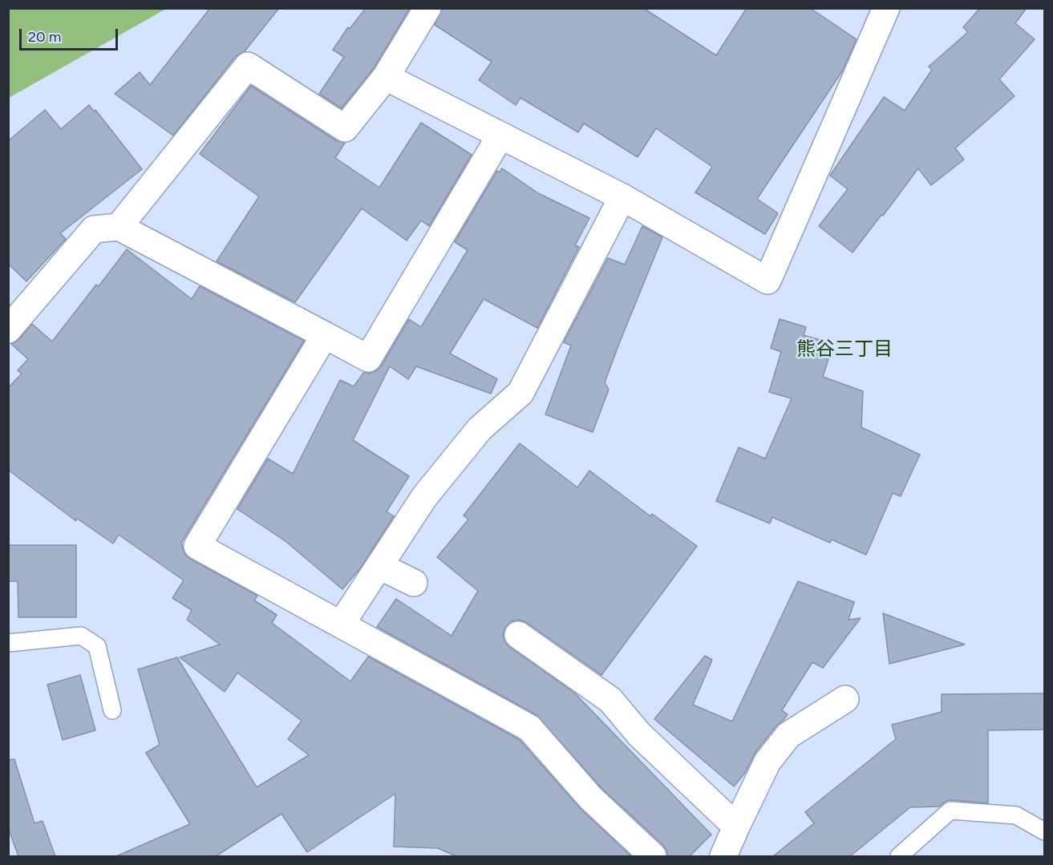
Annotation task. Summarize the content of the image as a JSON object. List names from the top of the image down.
{
  "districts": ["熊谷三丁目"],
  "scale_bar": "20 m"
}
